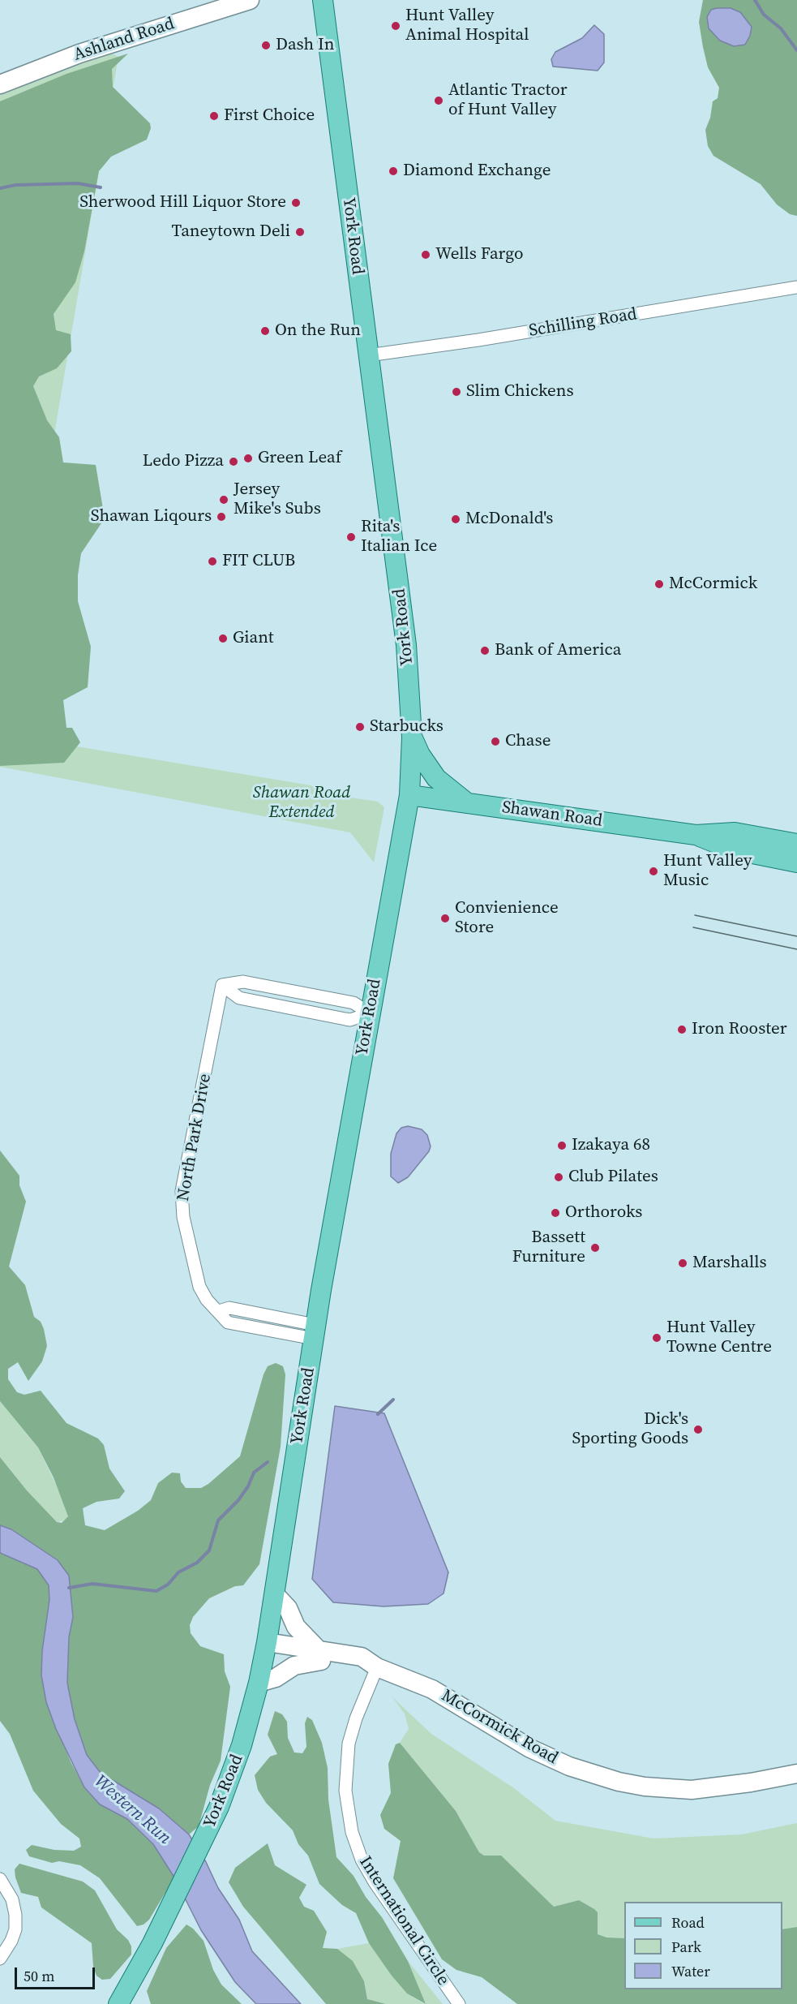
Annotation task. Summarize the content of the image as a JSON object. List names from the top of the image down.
{
  "streets": {
    "main road": [
      "Ashland Road",
      "York Road",
      "Shawan Road",
      "McCormick Road"
    ],
    "street": ["Schilling Road", "North Park Drive", "International Circle"]
  },
  "crossings": [
    ["York Road", "Schilling Road"],
    ["York Road", "Shawan Road"],
    ["York Road", "North Park Drive"],
    ["York Road", "McCormick Road"],
    ["McCormick Road", "International Circle"]
  ],
  "water": ["Western Run"],
  "parks": ["Shawan Road Extended"],
  "places": [
    "Hunt Valley Animal Hospital",
    "Dash In",
    "Atlantic Tractor of Hunt Valley",
    "First Choice",
    "Diamond Exchange",
    "Sherwood Hill Liquor Store",
    "Taneytown Deli",
    "Wells Fargo",
    "On the Run",
    "Slim Chickens",
    "Green Leaf",
    "Ledo Pizza",
    "Jersey Mike's Subs",
    "Shawan Liqours",
    "McDonald's",
    "Rita's Italian Ice",
    "FIT CLUB",
    "McCormick",
    "Giant",
    "Bank of America",
    "Starbucks",
    "Chase",
    "Hunt Valley Music",
    "Convienience Store",
    "Iron Rooster",
    "Izakaya 68",
    "Club Pilates",
    "Orthoroks",
    "Bassett Furniture",
    "Marshalls",
    "Hunt Valley Towne Centre",
    "Dick's Sporting Goods"
  ],
  "legend": ["Road", "Park", "Water"],
  "scale_bar": "50 m"
}
